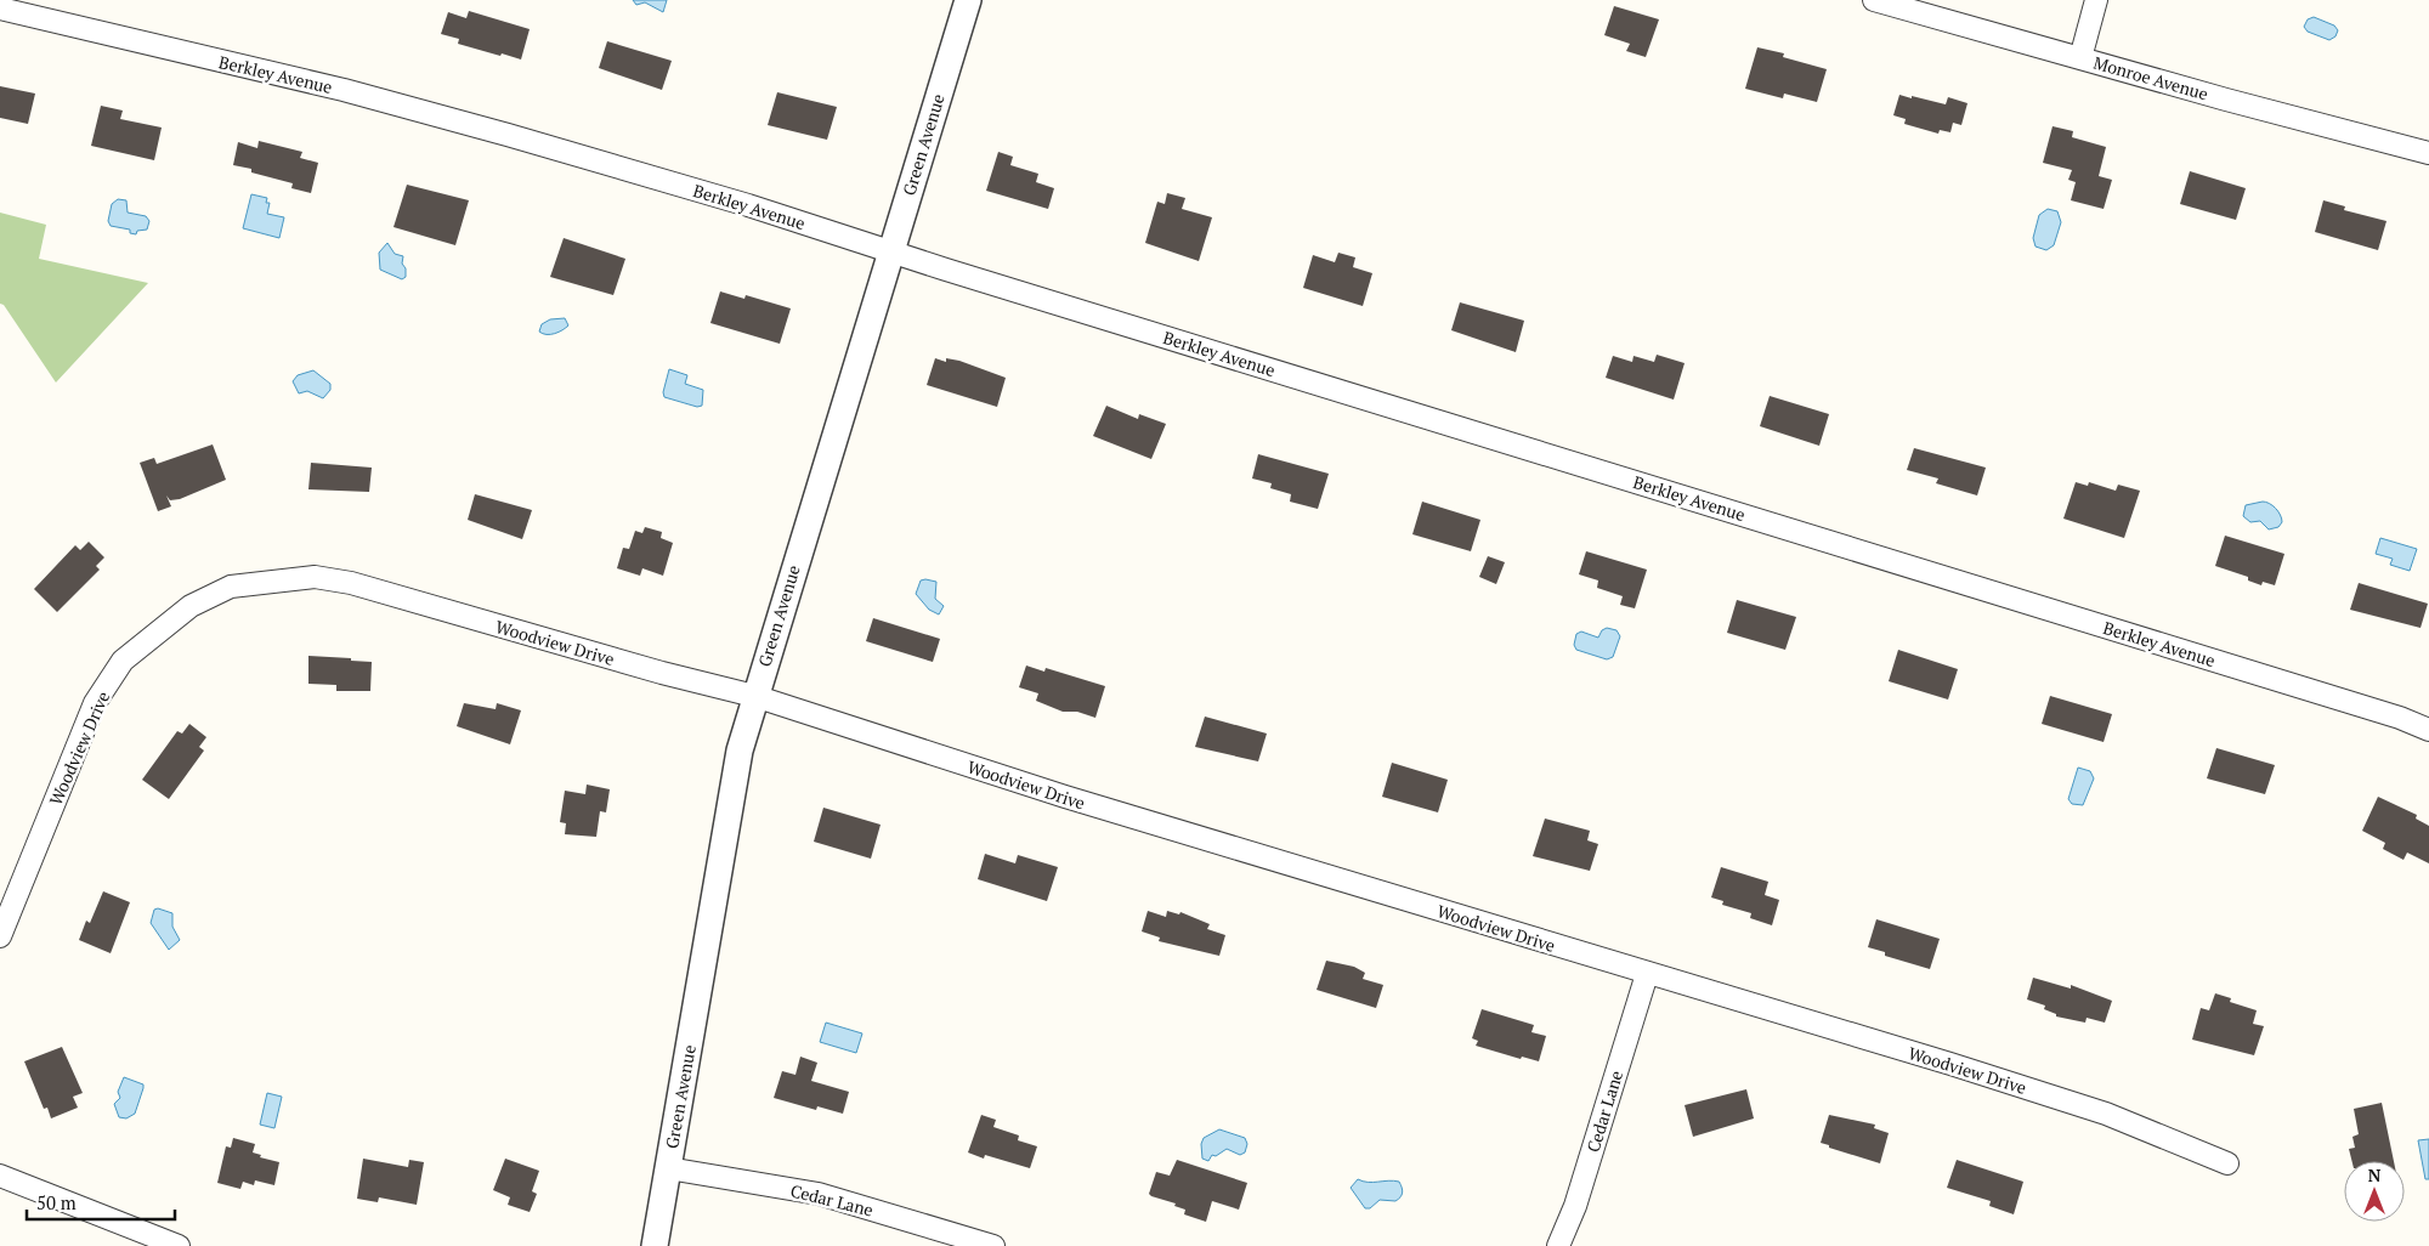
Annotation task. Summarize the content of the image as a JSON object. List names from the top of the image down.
{
  "streets": {
    "street": [
      "Berkley Avenue",
      "Monroe Avenue",
      "Green Avenue",
      "Woodview Drive",
      "Cedar Lane"
    ]
  },
  "crossings": [
    ["Berkley Avenue", "Green Avenue"],
    ["Green Avenue", "Woodview Drive"],
    ["Green Avenue", "Cedar Lane"],
    ["Woodview Drive", "Cedar Lane"]
  ],
  "scale_bar": "50 m",
  "north": "top"
}
